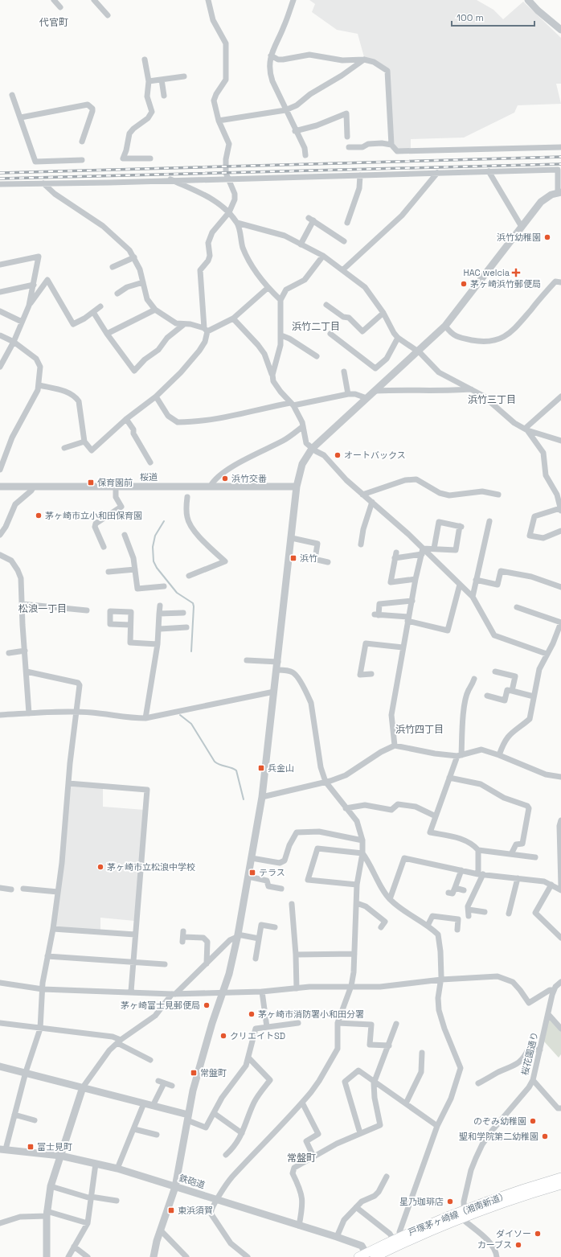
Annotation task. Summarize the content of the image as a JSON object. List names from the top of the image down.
{
  "streets": {
    "main road": ["戸塚茅ヶ崎線（湘南新道）"],
    "street": ["桜道", "桜花園通り", "鉄砲道"]
  },
  "crossings": [
    ["桜花園通り", "戸塚茅ヶ崎線（湘南新道）"],
    ["鉄砲道", "戸塚茅ヶ崎線（湘南新道）"]
  ],
  "districts": [
    "代官町",
    "浜竹二丁目",
    "浜竹三丁目",
    "松浪一丁目",
    "浜竹四丁目",
    "常盤町"
  ],
  "places": {
    "other": [
      "浜竹幼稚園",
      "茅ヶ崎浜竹郵便局",
      "オートバックス",
      "浜竹交番",
      "茅ヶ崎市立小和田保育園",
      "茅ヶ崎市立松浪中学校",
      "茅ヶ崎富士見郵便局",
      "茅ヶ崎市消防署小和田分署",
      "クリエイトSD",
      "のぞみ幼稚園",
      "聖和学院第二幼稚園",
      "星乃珈琲店",
      "ダイソー",
      "カーブス"
    ],
    "health": ["HAC welcia"],
    "transit": [
      "保育園前",
      "浜竹",
      "兵金山",
      "テラス",
      "常盤町",
      "富士見町",
      "東浜須賀"
    ]
  },
  "scale_bar": "100 m"
}
